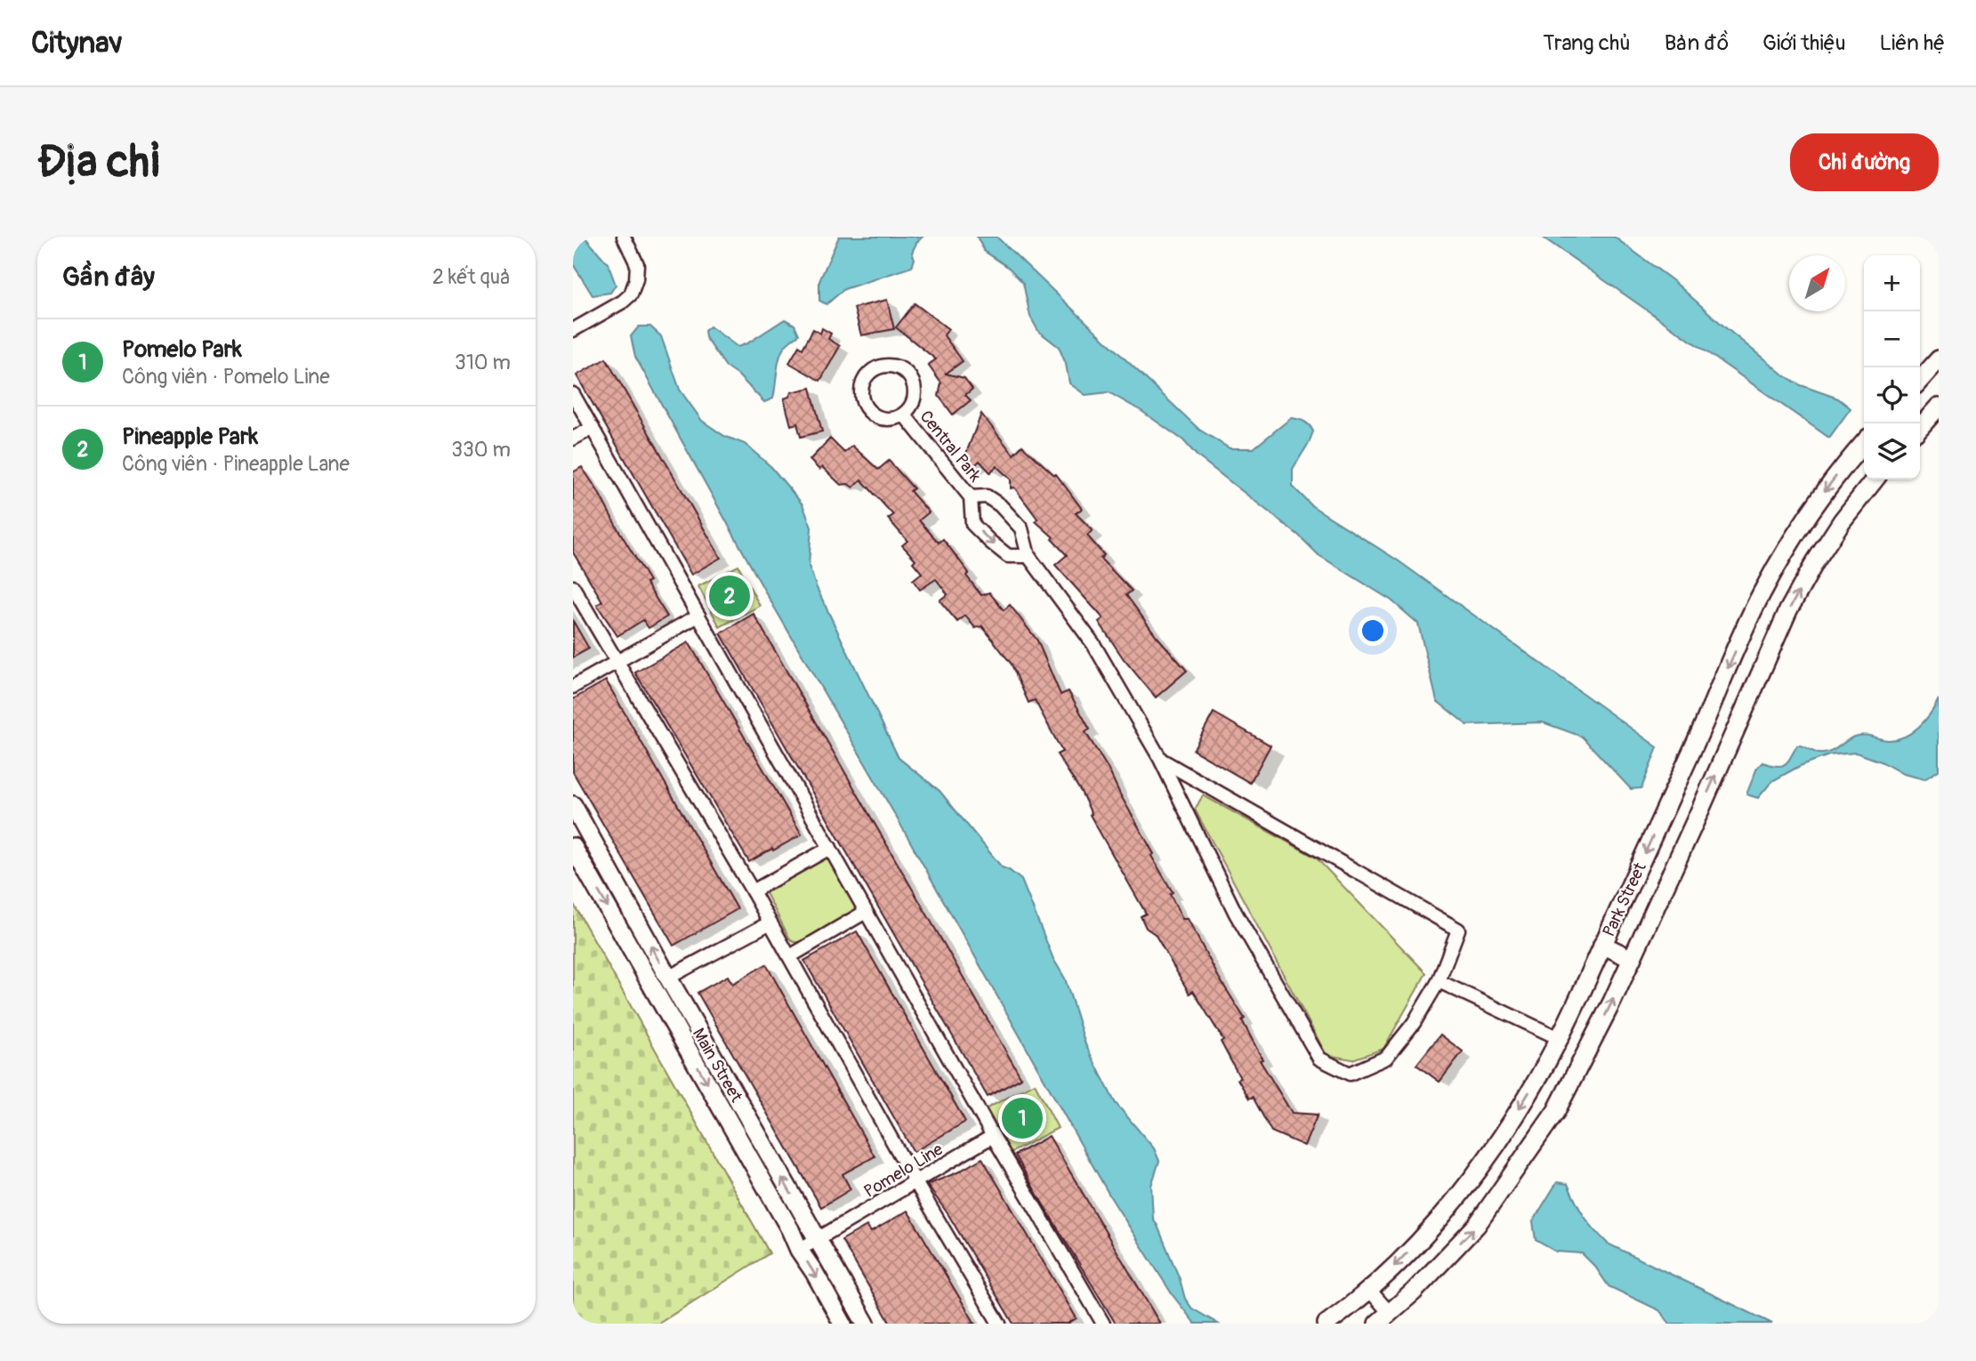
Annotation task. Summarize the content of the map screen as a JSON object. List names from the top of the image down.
{
  "streets": {
    "street": [
      "Central Park",
      "Park Street",
      "Main Street",
      "Pomelo Line"
    ]
  },
  "crossings": [
    ["Main Street", "Pomelo Line"]
  ],
  "north": "top right",
  "page": {
    "header": "Citynav",
    "nav": [
      "Trang chủ",
      "Bản đồ",
      "Giới thiệu",
      "Liên hệ"
    ],
    "buttons": "Chỉ đường",
    "title": "Địa chỉ",
    "heading": ["Gần đây", "2 kết quả"],
    "map_buttons": ["+", "−"],
    "list": [
      {
        "mark": "1",
        "name": "Pomelo Park",
        "note": "Công viên · Pomelo Line",
        "value": "310 m"
      },
      {
        "mark": "2",
        "name": "Pineapple Park",
        "note": "Công viên · Pineapple Lane",
        "value": "330 m"
      }
    ],
    "pins": ["2", "1"]
  }
}
